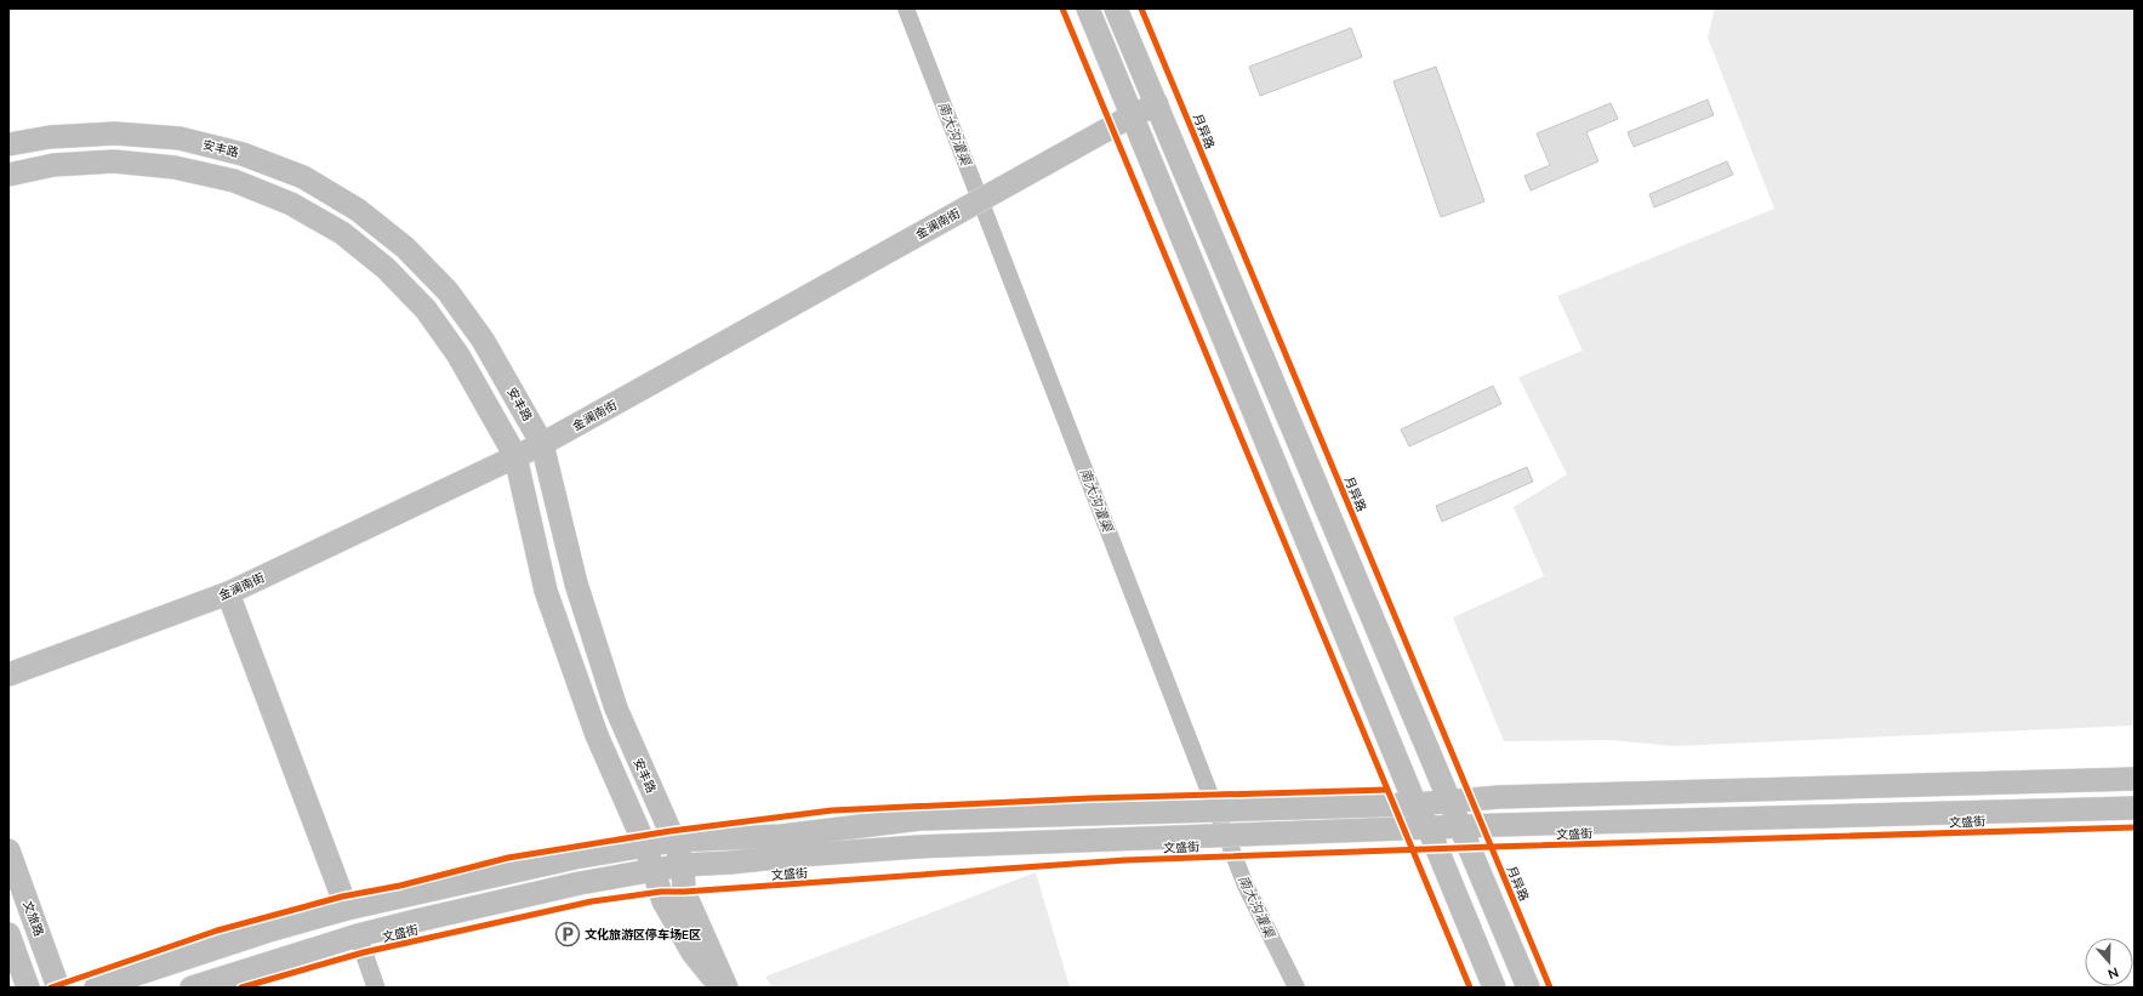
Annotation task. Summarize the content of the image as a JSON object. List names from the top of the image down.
{
  "streets": {
    "main road": [
      "安丰路",
      "金澜南街",
      "文盛街",
      "文旅路"
    ],
    "cycle path": ["月异路"]
  },
  "crossings": [
    ["安丰路", "金澜南街"],
    ["安丰路", "文盛街"]
  ],
  "water": ["南大沟灌渠"],
  "places": {
    "parking": ["文化旅游区停车场E区"]
  },
  "north": "bottom"
}
